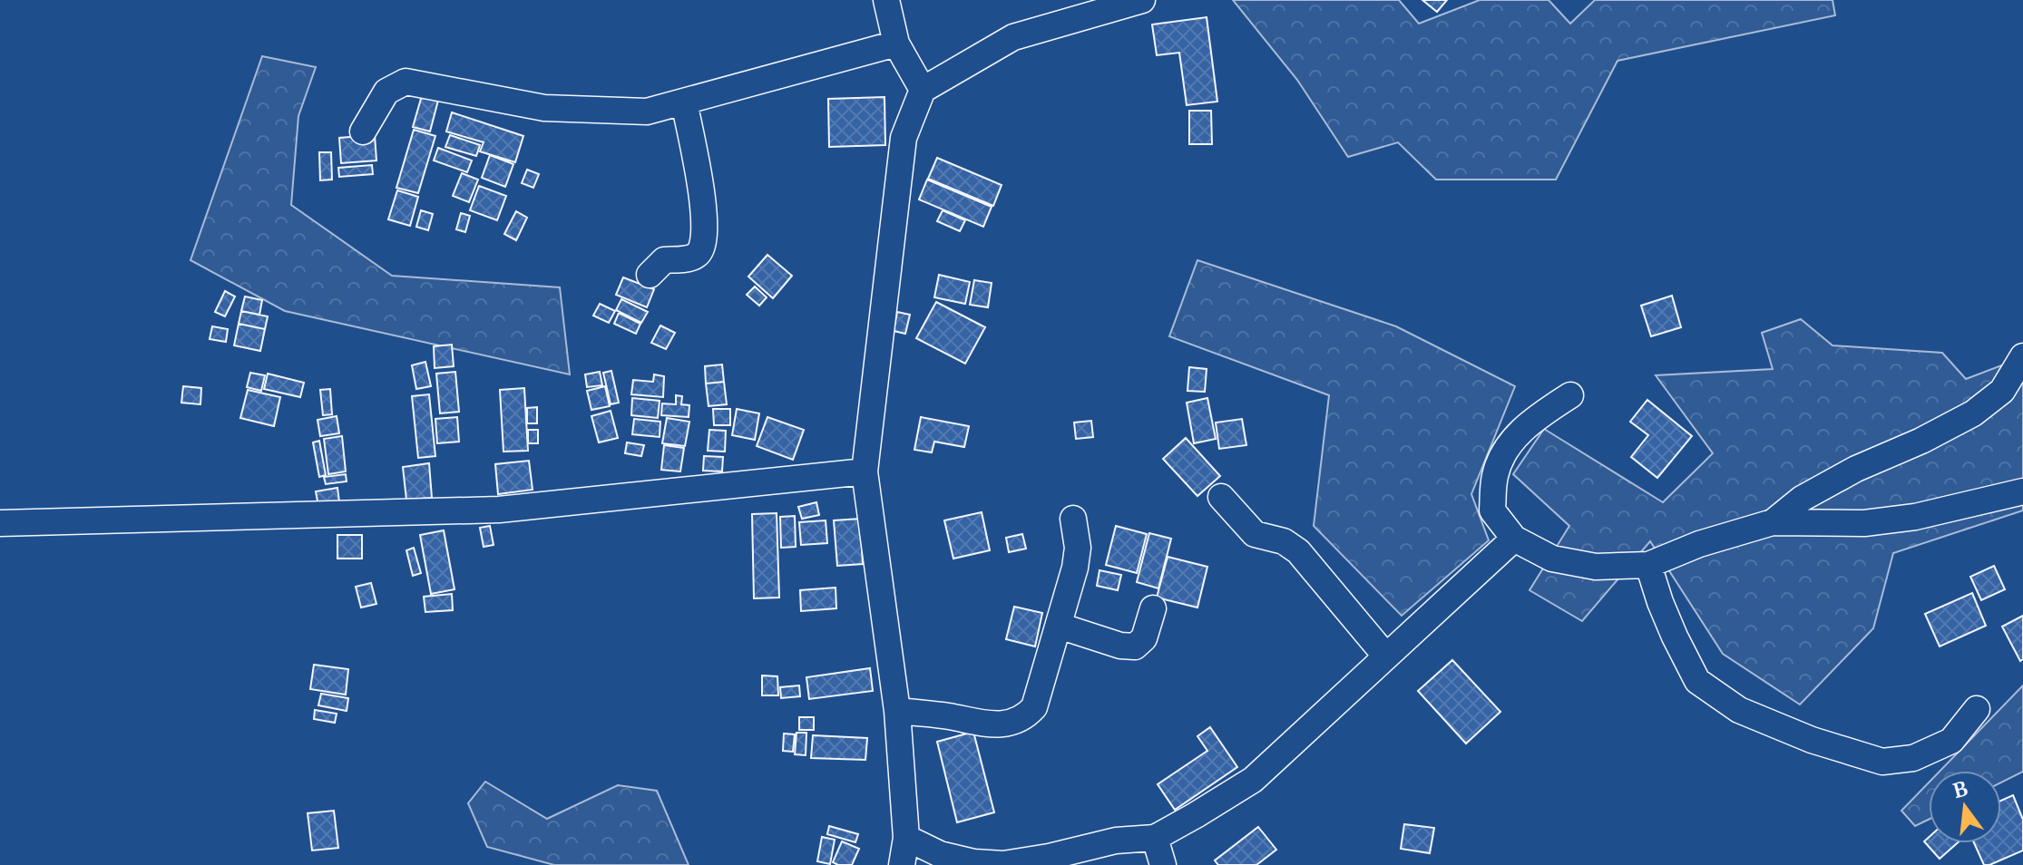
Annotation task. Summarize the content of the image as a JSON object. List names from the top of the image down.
{
  "north": "top"
}
